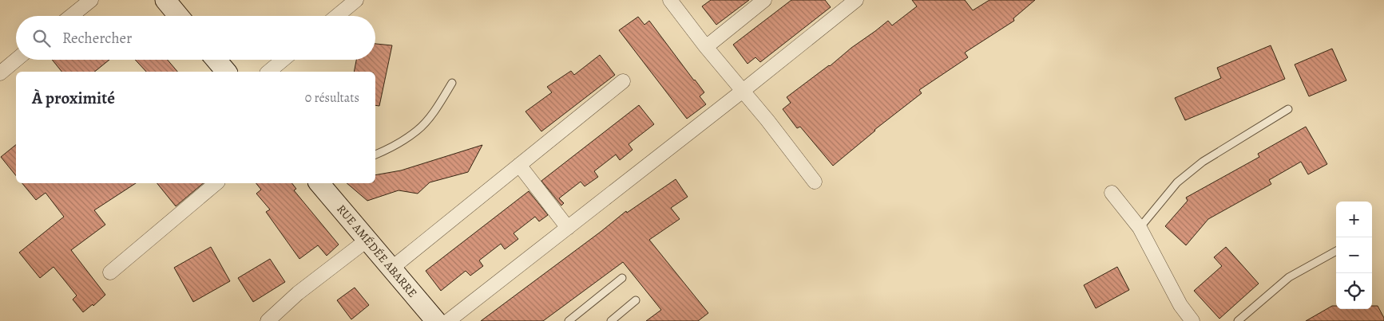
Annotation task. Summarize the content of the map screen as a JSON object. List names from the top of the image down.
{
  "streets": {
    "street": ["RUE AMÉDÉE ABARRE"]
  },
  "page": {
    "search": "Rechercher",
    "heading": ["À proximité", "0 résultats"],
    "map_buttons": ["+", "−"]
  }
}
